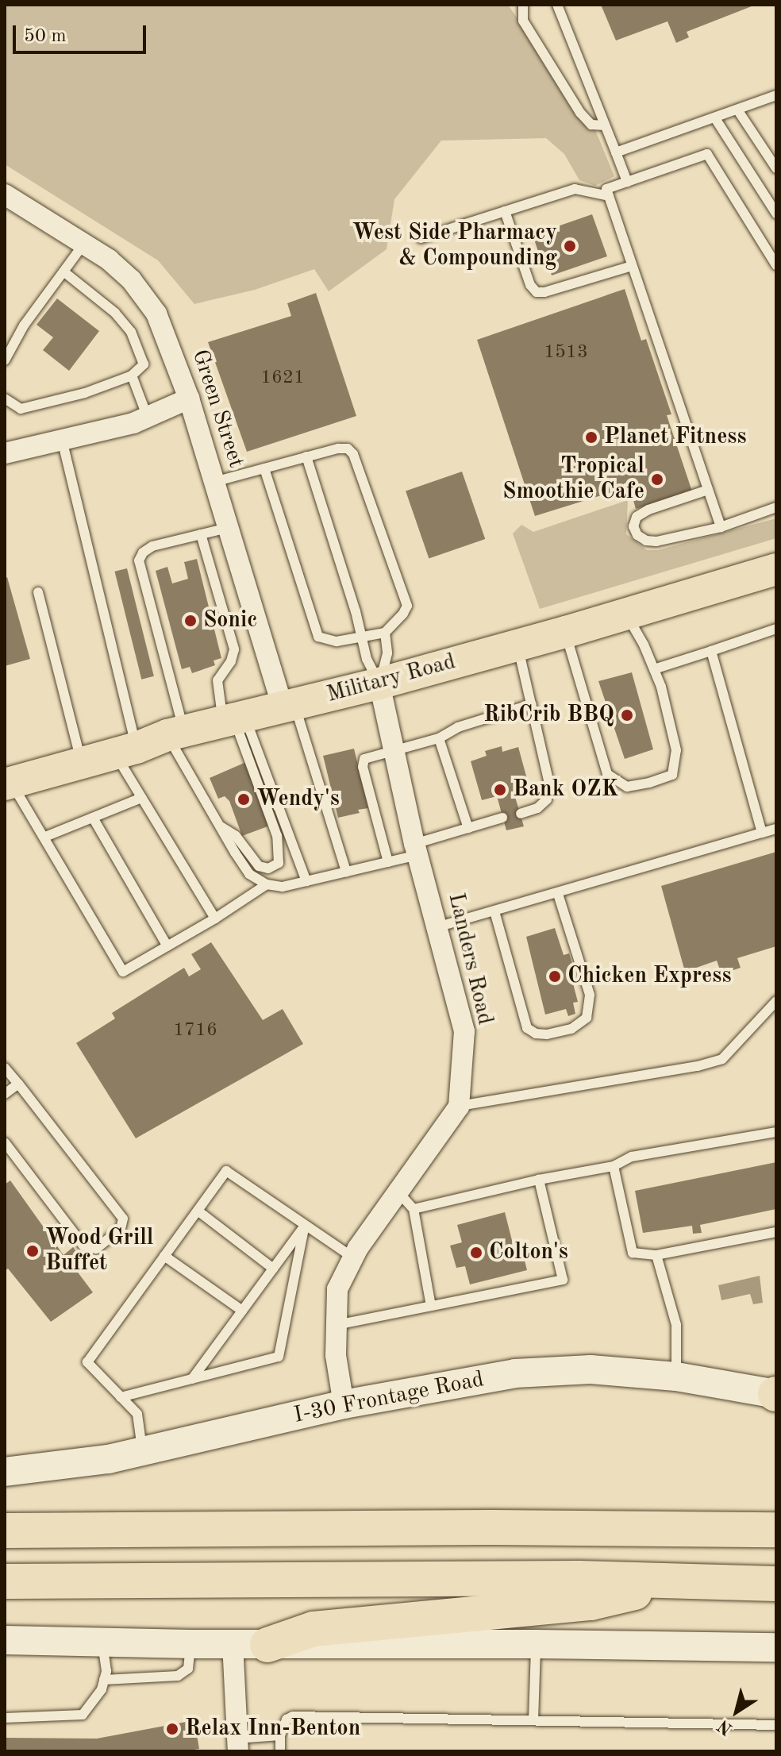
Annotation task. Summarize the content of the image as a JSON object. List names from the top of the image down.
{
  "streets": {
    "main road": ["Military Road", "I-30 Frontage Road"],
    "street": ["Green Street", "Landers Road"]
  },
  "crossings": [
    ["Green Street", "Military Road"],
    ["Military Road", "Landers Road"]
  ],
  "places": [
    "West Side Pharmacy & Compounding",
    "Planet Fitness",
    "Tropical Smoothie Cafe",
    "Sonic",
    "RibCrib BBQ",
    "Bank OZK",
    "Wendy's",
    "Chicken Express",
    "Wood Grill Buffet",
    "Colton's",
    "Relax Inn-Benton"
  ],
  "house_numbers": ["1513", "1621", "1716"],
  "scale_bar": "50 m",
  "north": "bottom left"
}
